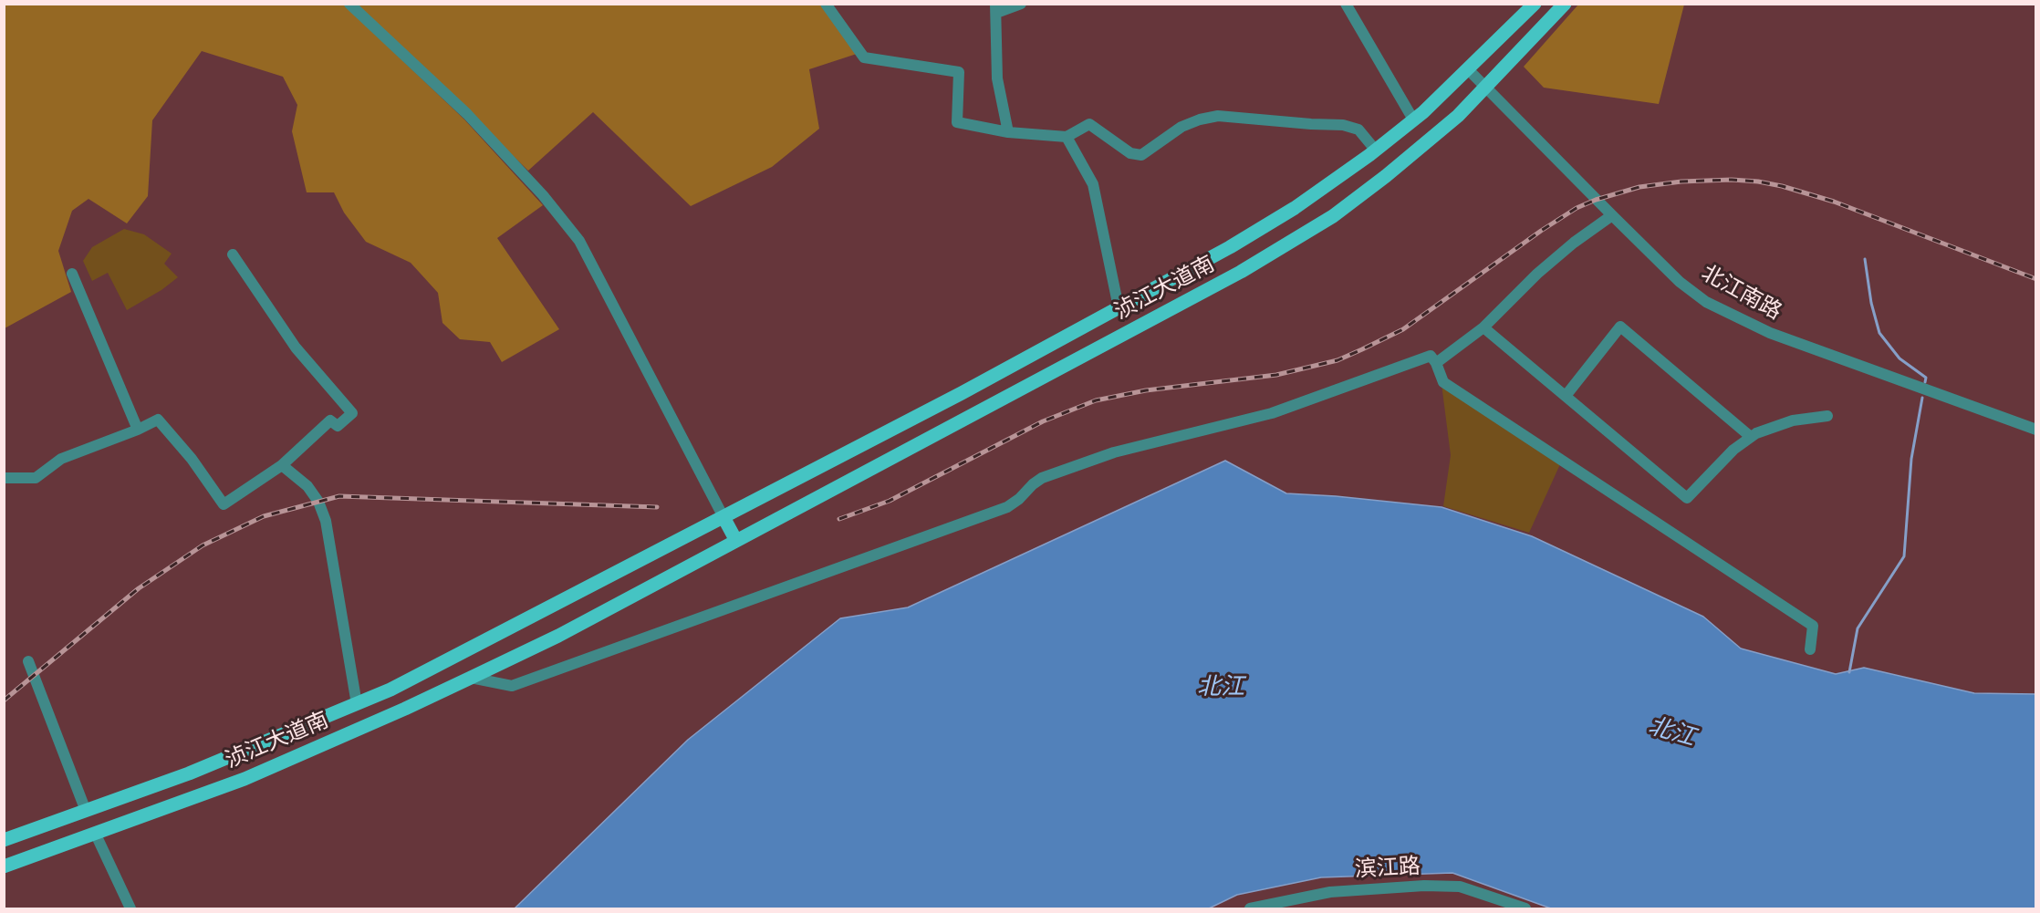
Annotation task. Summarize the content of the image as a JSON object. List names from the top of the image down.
{
  "streets": {
    "main road": ["浈江大道南"],
    "street": ["北江南路", "滨江路"]
  },
  "crossings": [
    ["浈江大道南", "北江南路"]
  ],
  "water": ["北江"]
}
